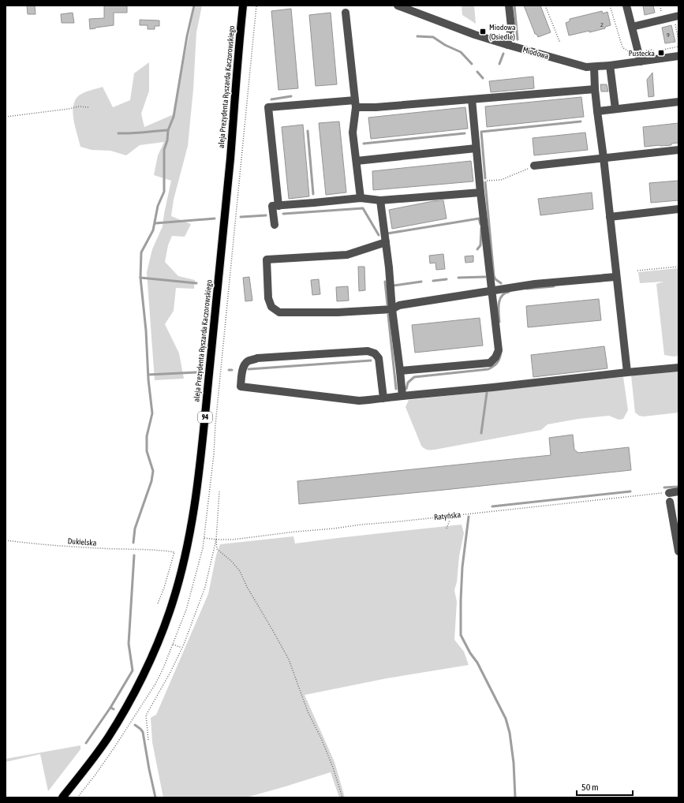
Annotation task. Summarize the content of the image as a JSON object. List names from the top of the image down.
{
  "streets": {
    "main road": ["aleja Prezydenta Ryszarda Kaczorowskiego", "94"],
    "street": ["Miodowa"],
    "path": ["Ratyńska", "Dukielska"]
  },
  "places": {
    "transit": ["Miodowa (Osiedle)", "Pustecka"]
  },
  "house_numbers": ["2", "9"],
  "scale_bar": "50 m"
}
